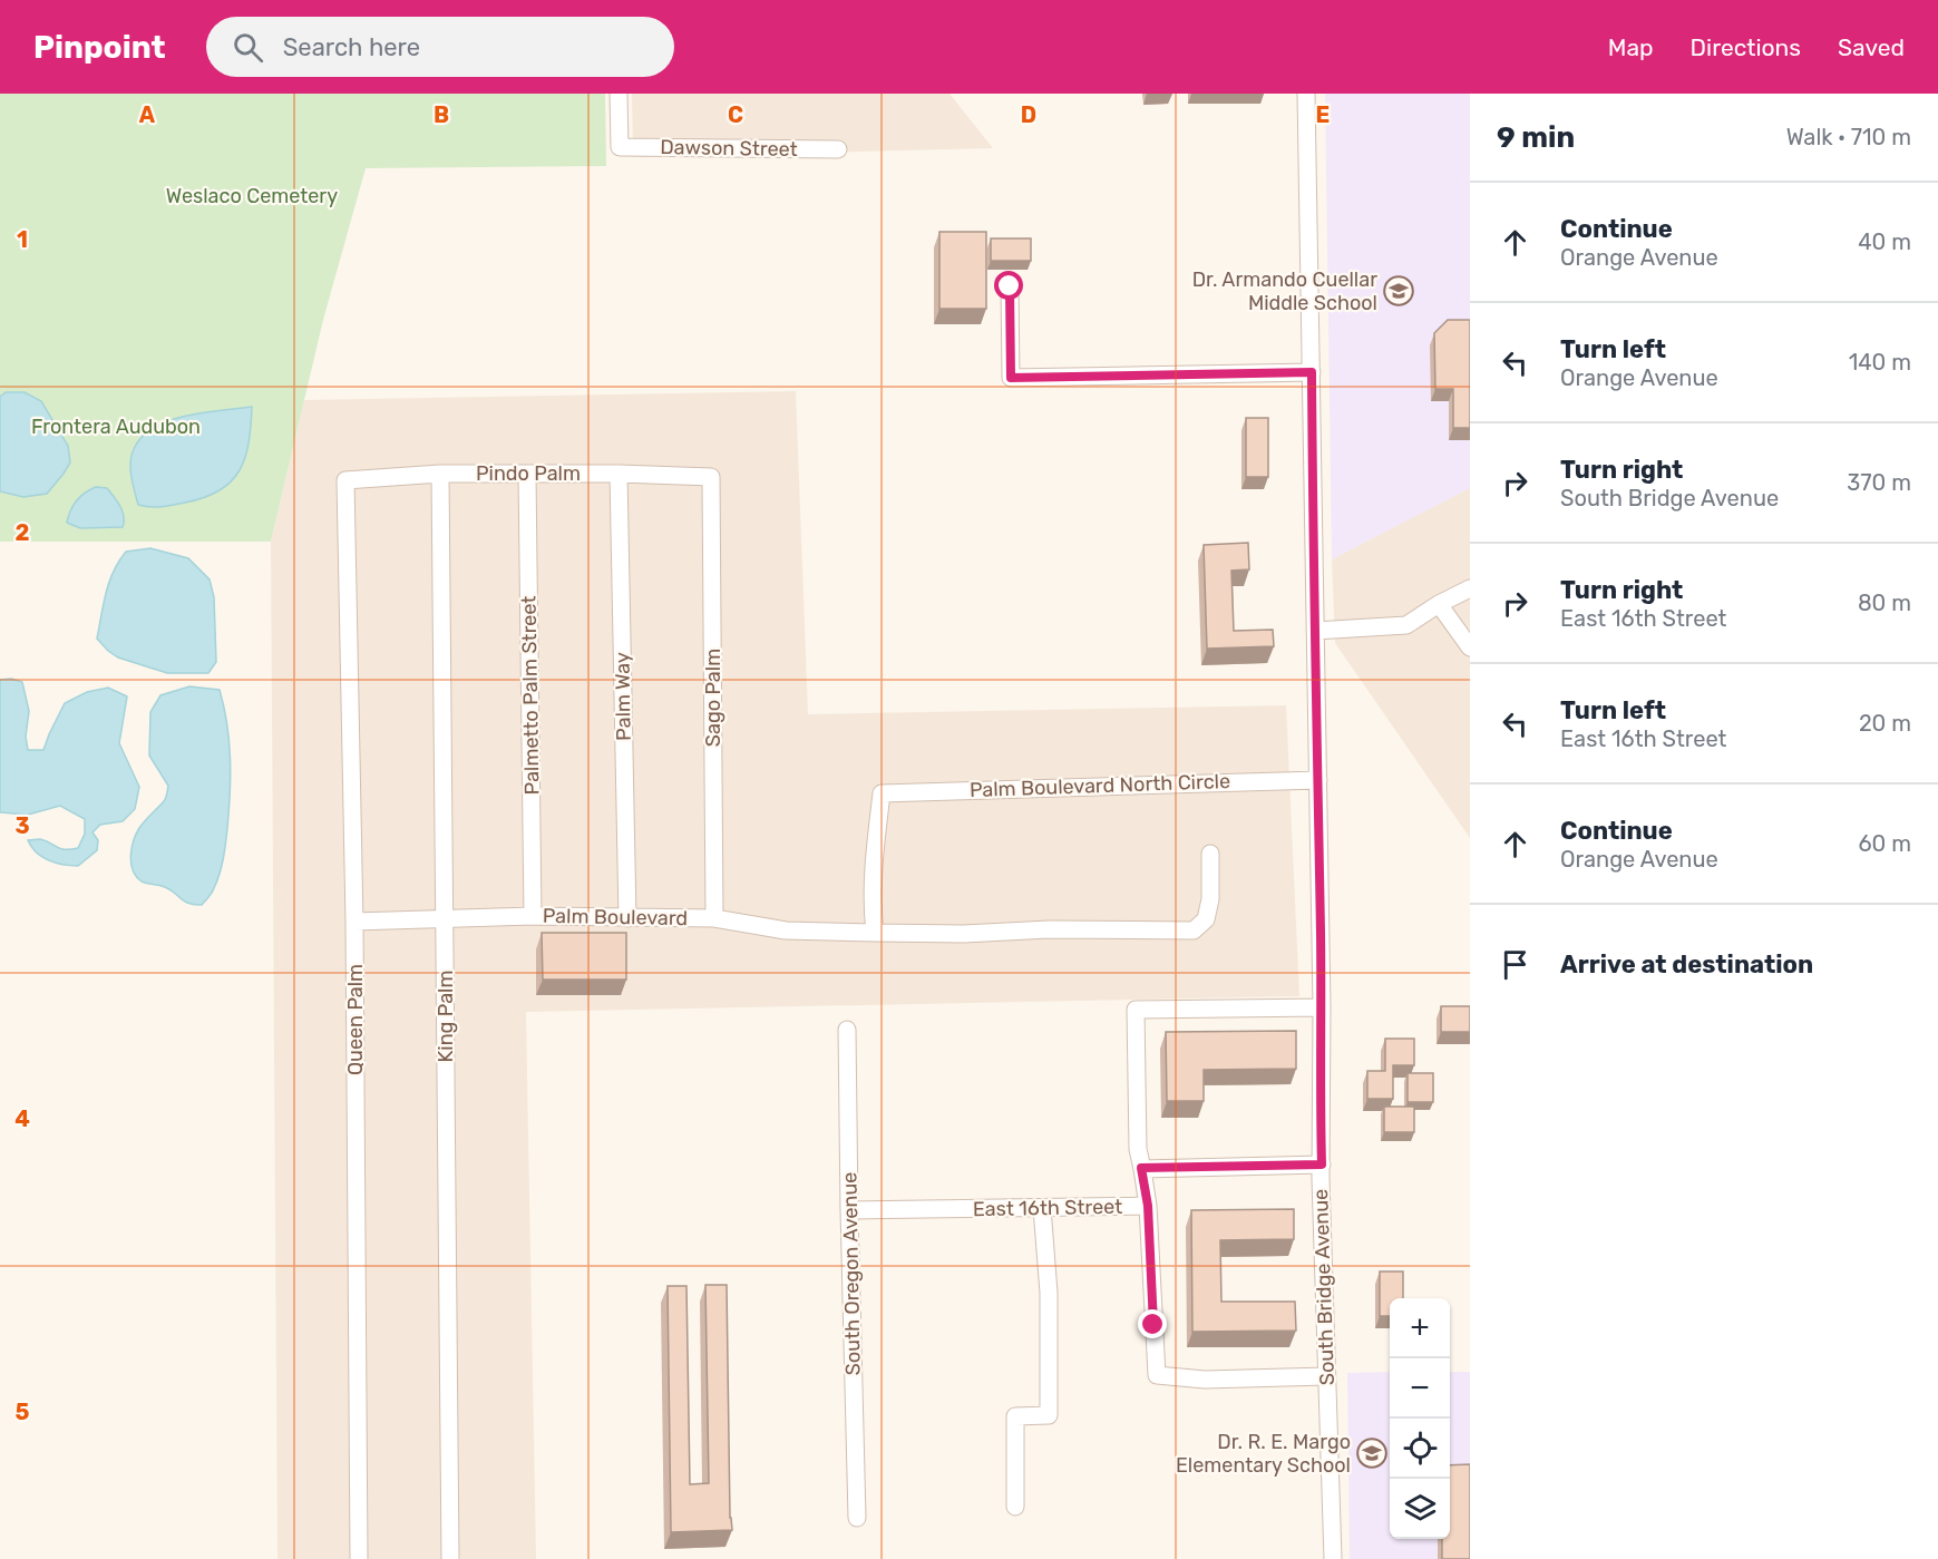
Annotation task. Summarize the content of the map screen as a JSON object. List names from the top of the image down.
{
  "streets": {
    "street": [
      "Dawson Street",
      "Pindo Palm",
      "Palmetto Palm Street",
      "Palm Way",
      "Sago Palm",
      "Palm Boulevard North Circle",
      "Palm Boulevard",
      "King Palm",
      "Queen Palm",
      "East 16th Street",
      "South Oregon Avenue",
      "South Bridge Avenue"
    ]
  },
  "crossings": [
    ["Pindo Palm", "Palmetto Palm Street"],
    ["Pindo Palm", "Palm Way"],
    ["Pindo Palm", "Sago Palm"],
    ["Pindo Palm", "King Palm"],
    ["Pindo Palm", "Queen Palm"],
    ["Palmetto Palm Street", "Palm Boulevard"],
    ["Palm Way", "Palm Boulevard"],
    ["Sago Palm", "Palm Boulevard"],
    ["Palm Boulevard North Circle", "Palm Boulevard"],
    ["Palm Boulevard North Circle", "South Bridge Avenue"],
    ["Palm Boulevard", "King Palm"],
    ["Palm Boulevard", "Queen Palm"],
    ["East 16th Street", "South Oregon Avenue"],
    ["East 16th Street", "South Bridge Avenue"]
  ],
  "parks": ["Weslaco Cemetery", "Frontera Audubon"],
  "places": {
    "school or university": ["Dr. Armando Cuellar Middle School", "Dr. R. E. Margo Elementary School"]
  },
  "page": {
    "header": "Pinpoint",
    "search": "Search here",
    "nav": ["Map", "Directions", "Saved"],
    "heading": ["9 min", "Walk · 710 m"],
    "list": [
      ["Continue", "Orange Avenue", "40 m"],
      ["Turn left", "Orange Avenue", "140 m"],
      ["Turn right", "South Bridge Avenue", "370 m"],
      ["Turn right", "East 16th Street", "80 m"],
      ["Turn left", "East 16th Street", "20 m"],
      ["Continue", "Orange Avenue", "60 m"],
      "Arrive at destination"
    ],
    "map_buttons": ["+", "−"]
  },
  "grid": {
    "columns": [
      "A",
      "B",
      "C",
      "D",
      "E"
    ],
    "rows": [
      "1",
      "2",
      "3",
      "4",
      "5"
    ]
  }
}
